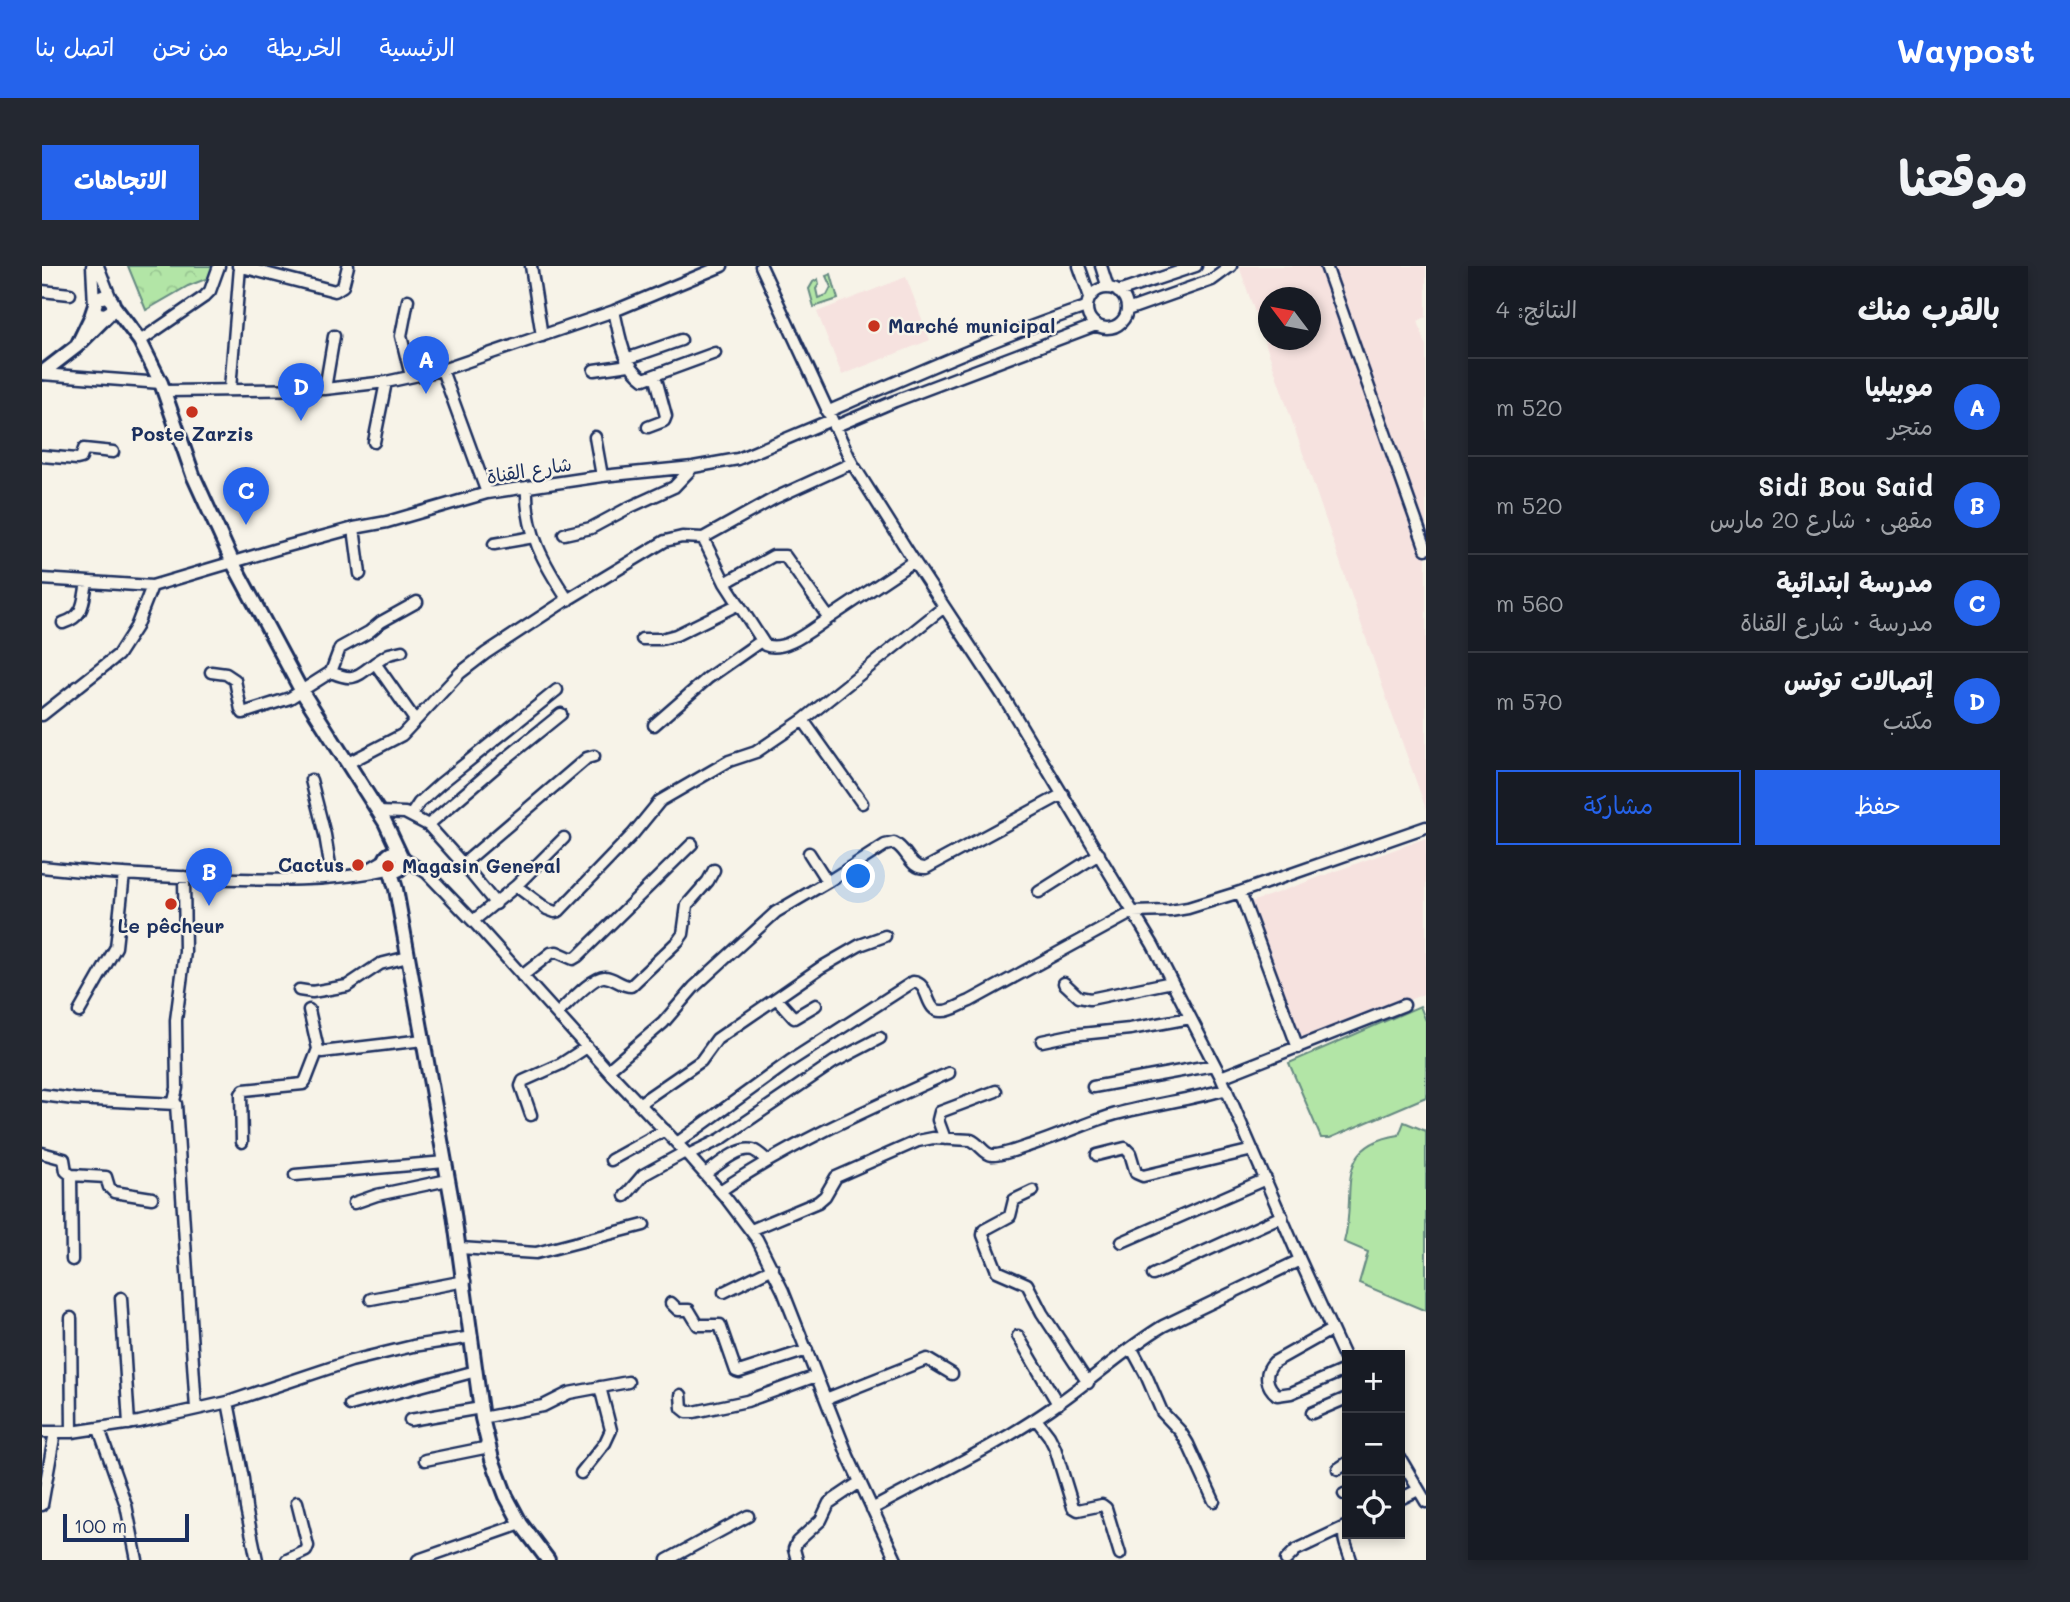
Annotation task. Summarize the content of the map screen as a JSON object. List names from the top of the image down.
{
  "streets": {
    "street": ["شارع القناة"]
  },
  "places": [
    "Marché municipal",
    "Poste Zarzis",
    "Cactus",
    "Magasin General",
    "Le pêcheur"
  ],
  "scale_bar": "100 m",
  "north": "top left",
  "page": {
    "header": "Waypost",
    "nav": [
      "الرئيسية",
      "الخريطة",
      "من نحن",
      "اتصل بنا"
    ],
    "title": "موقعنا",
    "buttons": [
      "الاتجاهات",
      ["حفظ", "مشاركة"]
    ],
    "heading": ["بالقرب منك", "النتائج: 4"],
    "pins": [
      "A",
      "D",
      "C",
      "B"
    ],
    "list": [
      {
        "mark": "A",
        "name": "موبيليا",
        "note": "متجر",
        "value": "520 m"
      },
      {
        "mark": "B",
        "name": "Sidi Bou Said",
        "note": "مقهى · شارع 20 مارس",
        "value": "520 m"
      },
      {
        "mark": "C",
        "name": "مدرسة ابتدائية",
        "note": "مدرسة · شارع القناة",
        "value": "560 m"
      },
      {
        "mark": "D",
        "name": "إتصالات توتس",
        "note": "مكتب",
        "value": "570 m"
      }
    ],
    "map_buttons": ["+", "−"],
    "scale": "100 m"
  }
}
